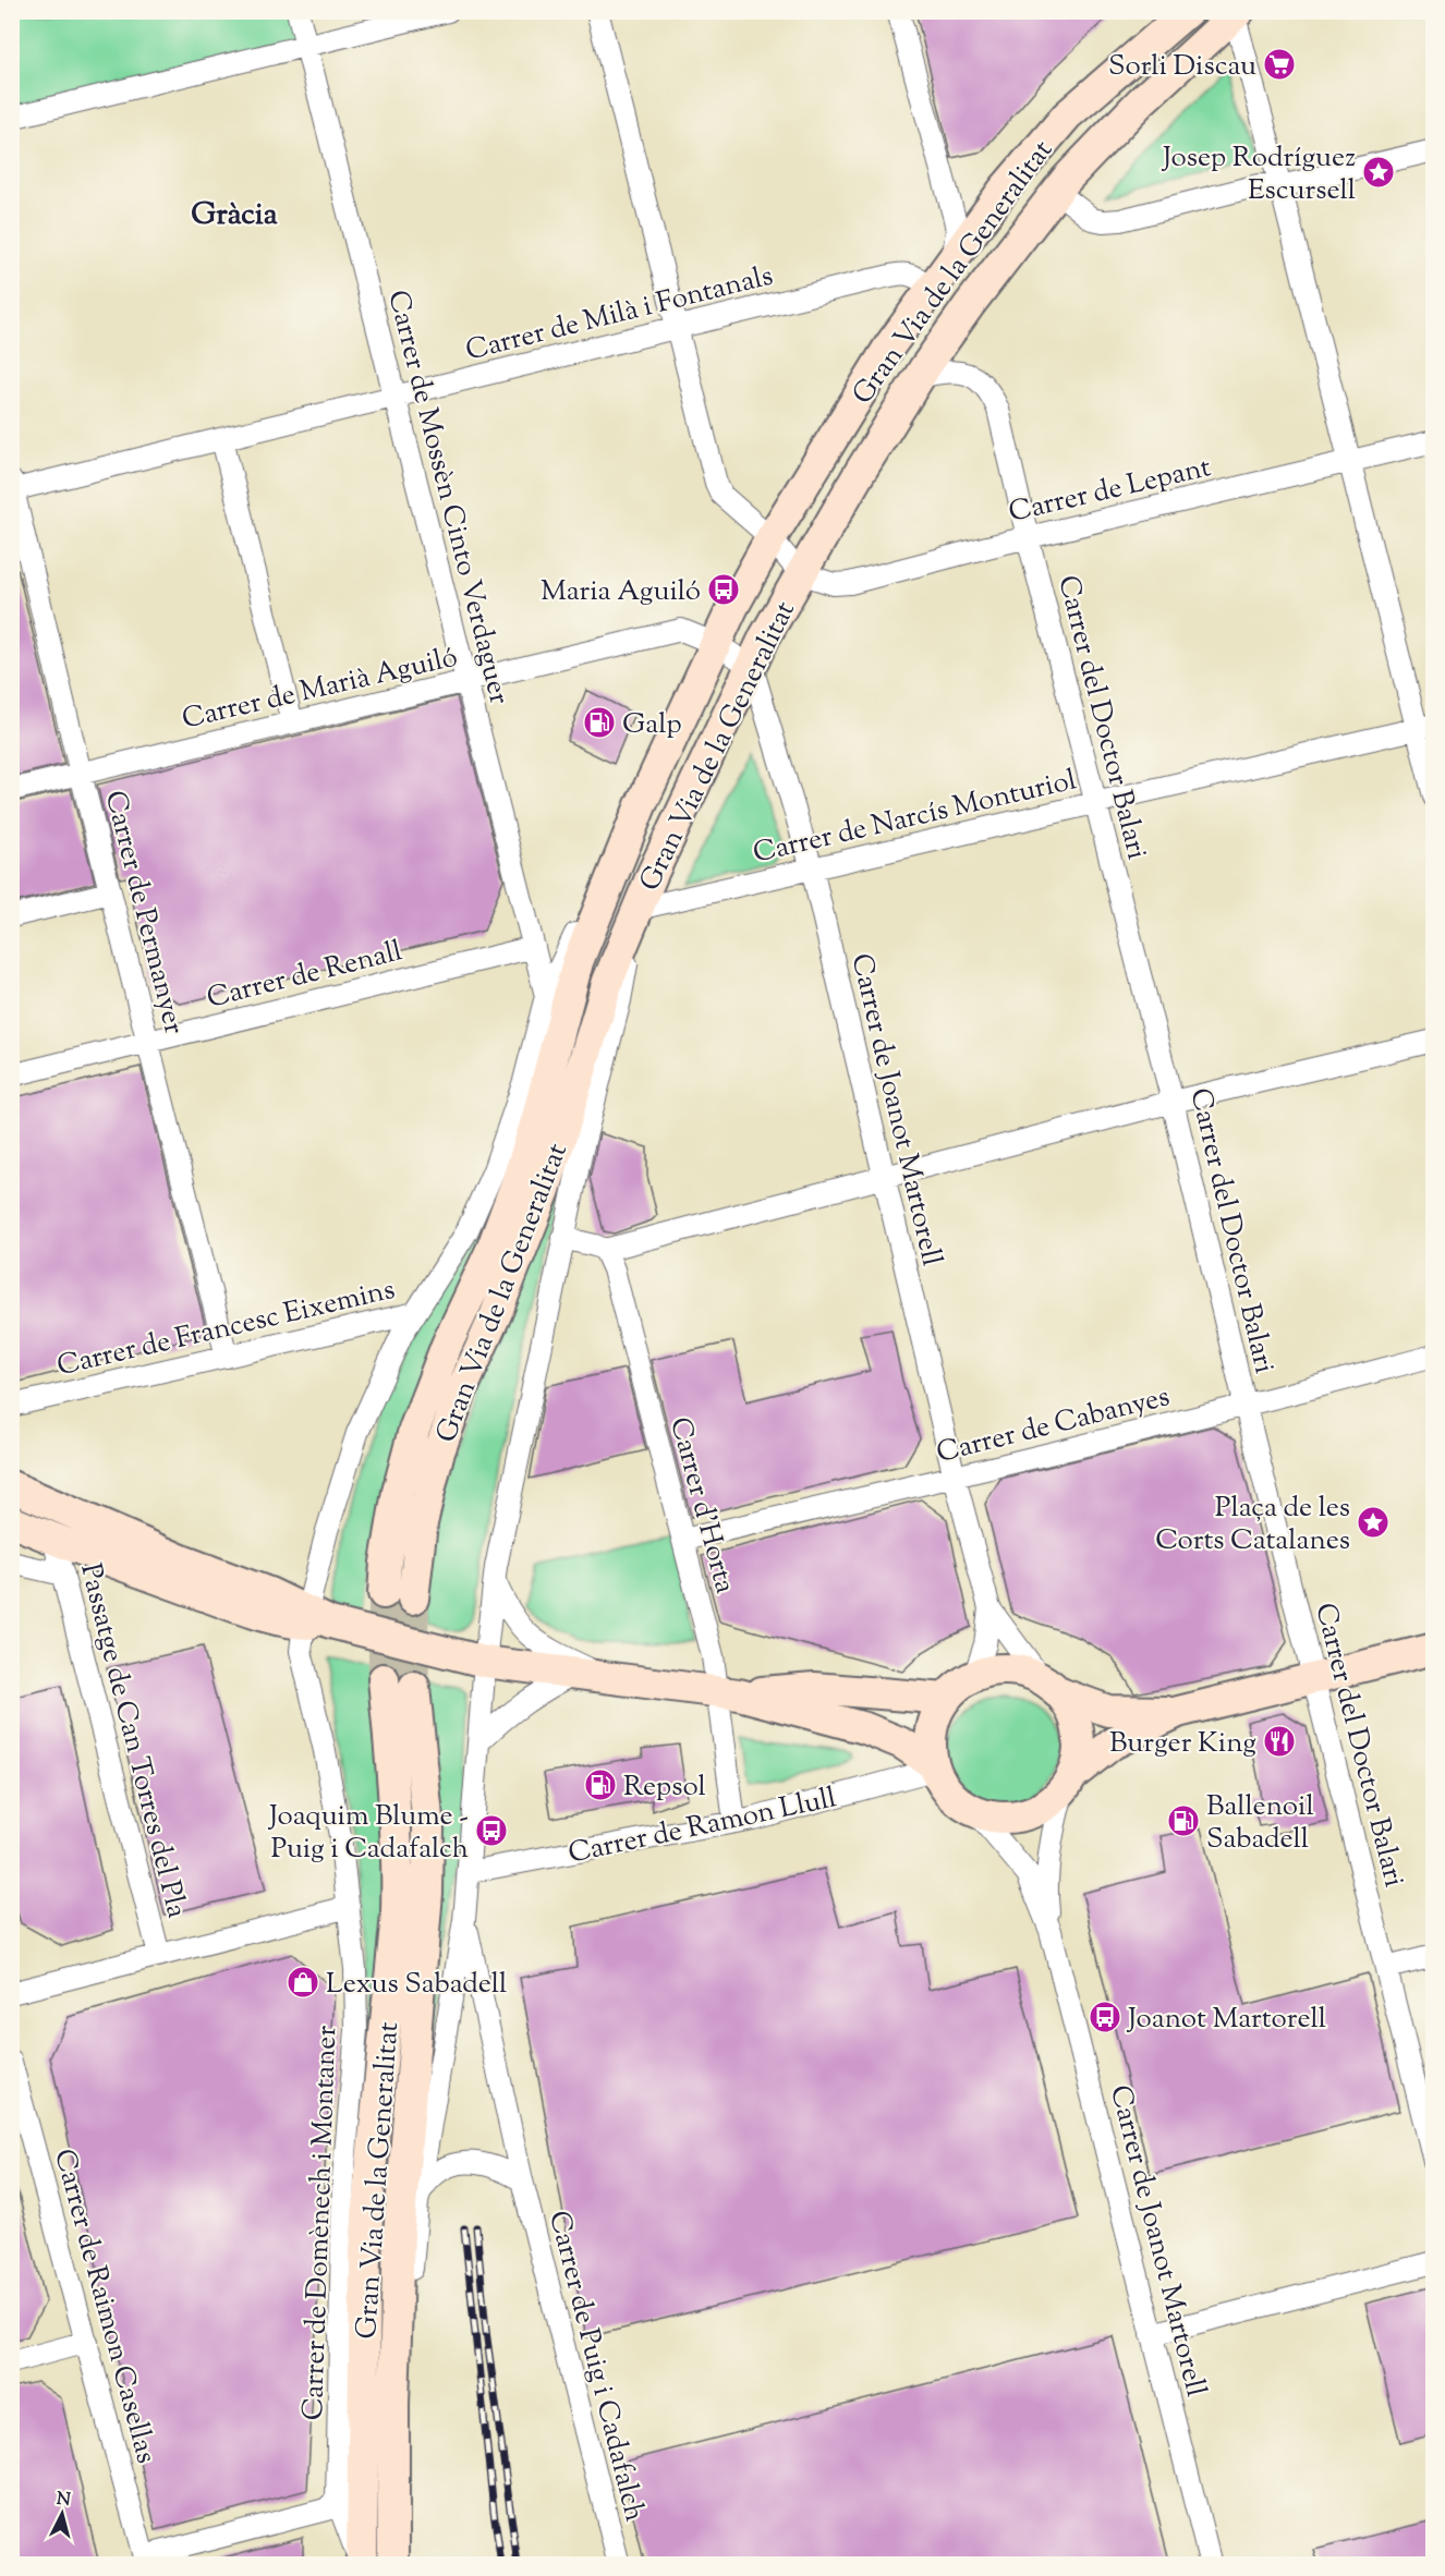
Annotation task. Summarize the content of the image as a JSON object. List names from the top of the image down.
{
  "streets": {
    "street": [
      "Gran Via de la Generalitat",
      "Carrer de Milà i Fontanals",
      "Carrer de Lepant",
      "Carrer de Mossèn Cinto Verdaguer",
      "Carrer de Marià Aguiló",
      "Carrer del Doctor Balari",
      "Carrer de Narcís Monturiol",
      "Carrer de Permanyer",
      "Carrer de Renall",
      "Carrer de Joanot Martorell",
      "Carrer de Francesc Eixemins",
      "Carrer de Cabanyes",
      "Carrer d'Horta",
      "Passatge de Can Torres del Pla",
      "Carrer de Ramon Llull",
      "Carrer de Domènech i Montaner",
      "Carrer de Raimon Casellas",
      "Carrer de Puig i Cadafalch"
    ]
  },
  "crossings": [
    ["Gran Via de la Generalitat", "Carrer de Milà i Fontanals"],
    ["Gran Via de la Generalitat", "Carrer de Lepant"],
    ["Gran Via de la Generalitat", "Carrer de Marià Aguiló"],
    ["Gran Via de la Generalitat", "Carrer del Doctor Balari"],
    ["Gran Via de la Generalitat", "Carrer de Narcís Monturiol"],
    ["Gran Via de la Generalitat", "Carrer de Joanot Martorell"],
    ["Gran Via de la Generalitat", "Carrer de Domènech i Montaner"],
    ["Gran Via de la Generalitat", "Carrer de Puig i Cadafalch"],
    ["Carrer de Milà i Fontanals", "Carrer de Mossèn Cinto Verdaguer"],
    ["Carrer de Milà i Fontanals", "Carrer de Permanyer"],
    ["Carrer de Lepant", "Carrer del Doctor Balari"],
    ["Carrer de Mossèn Cinto Verdaguer", "Carrer de Marià Aguiló"],
    ["Carrer de Mossèn Cinto Verdaguer", "Carrer de Renall"],
    ["Carrer de Mossèn Cinto Verdaguer", "Carrer de Domènech i Montaner"],
    ["Carrer de Marià Aguiló", "Carrer de Permanyer"],
    ["Carrer del Doctor Balari", "Carrer de Narcís Monturiol"],
    ["Carrer del Doctor Balari", "Carrer de Cabanyes"],
    ["Carrer de Narcís Monturiol", "Carrer de Joanot Martorell"],
    ["Carrer de Narcís Monturiol", "Carrer de Puig i Cadafalch"],
    ["Carrer de Permanyer", "Carrer de Renall"],
    ["Carrer de Permanyer", "Carrer de Francesc Eixemins"],
    ["Carrer de Joanot Martorell", "Carrer de Cabanyes"],
    ["Carrer de Joanot Martorell", "Carrer de Ramon Llull"],
    ["Carrer de Francesc Eixemins", "Carrer de Domènech i Montaner"],
    ["Carrer de Cabanyes", "Carrer d'Horta"],
    ["Carrer d'Horta", "Carrer de Ramon Llull"],
    ["Carrer de Ramon Llull", "Carrer de Puig i Cadafalch"]
  ],
  "districts": ["Gràcia"],
  "places": {
    "supermarket": ["Sorli Discau"],
    "place": ["Josep Rodríguez Escursell", "Plaça de les Corts Catalanes"],
    "bus stop": ["Maria Aguiló", "Joaquim Blume - Puig i Cadafalch", "Joanot Martorell"],
    "fuel station": ["Galp", "Repsol", "Ballenoil Sabadell"],
    "restaurant": ["Burger King"],
    "shop": ["Lexus Sabadell"]
  },
  "north": "top"
}
